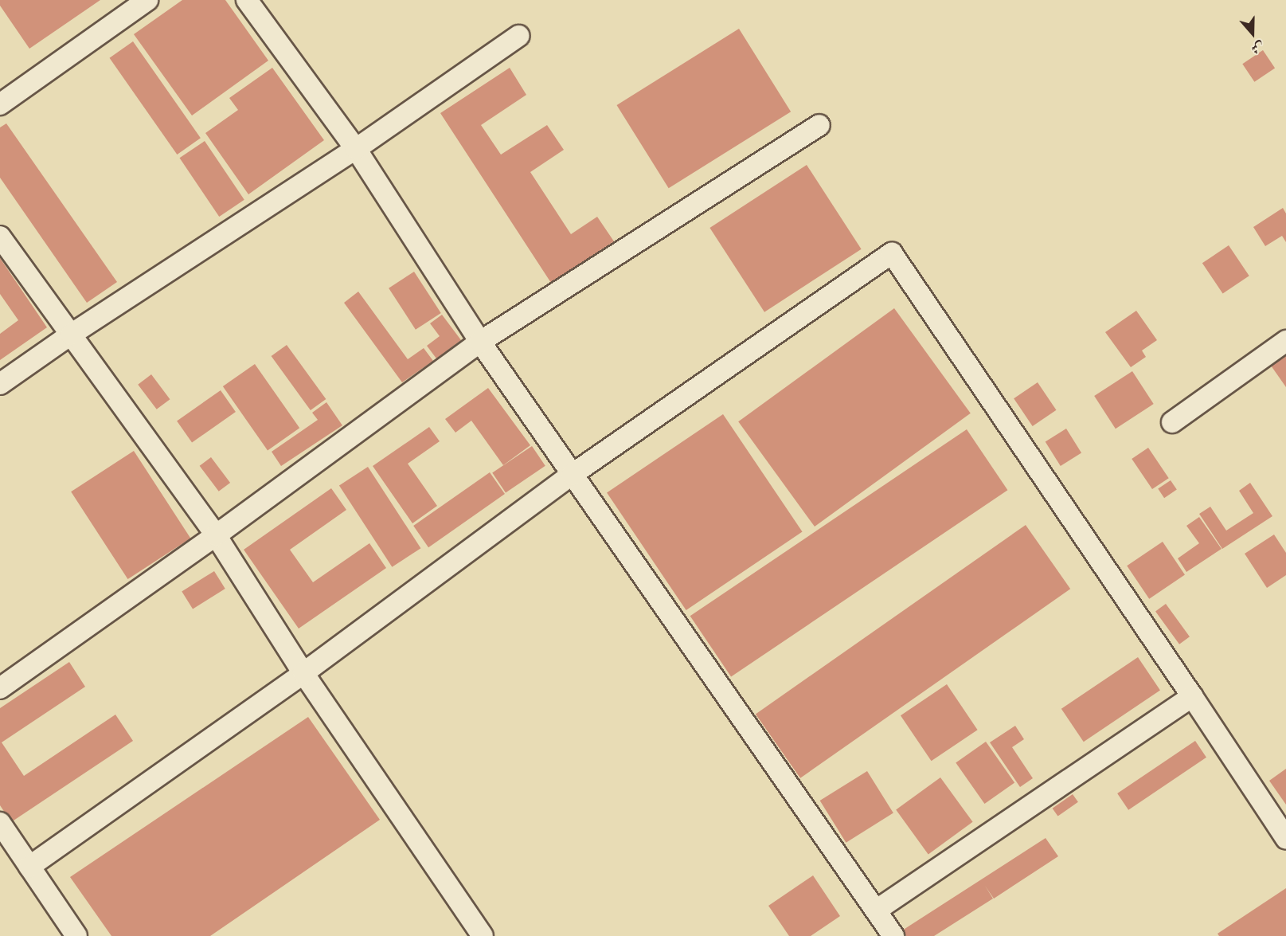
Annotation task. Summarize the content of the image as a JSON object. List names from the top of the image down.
{
  "north": "bottom"
}
